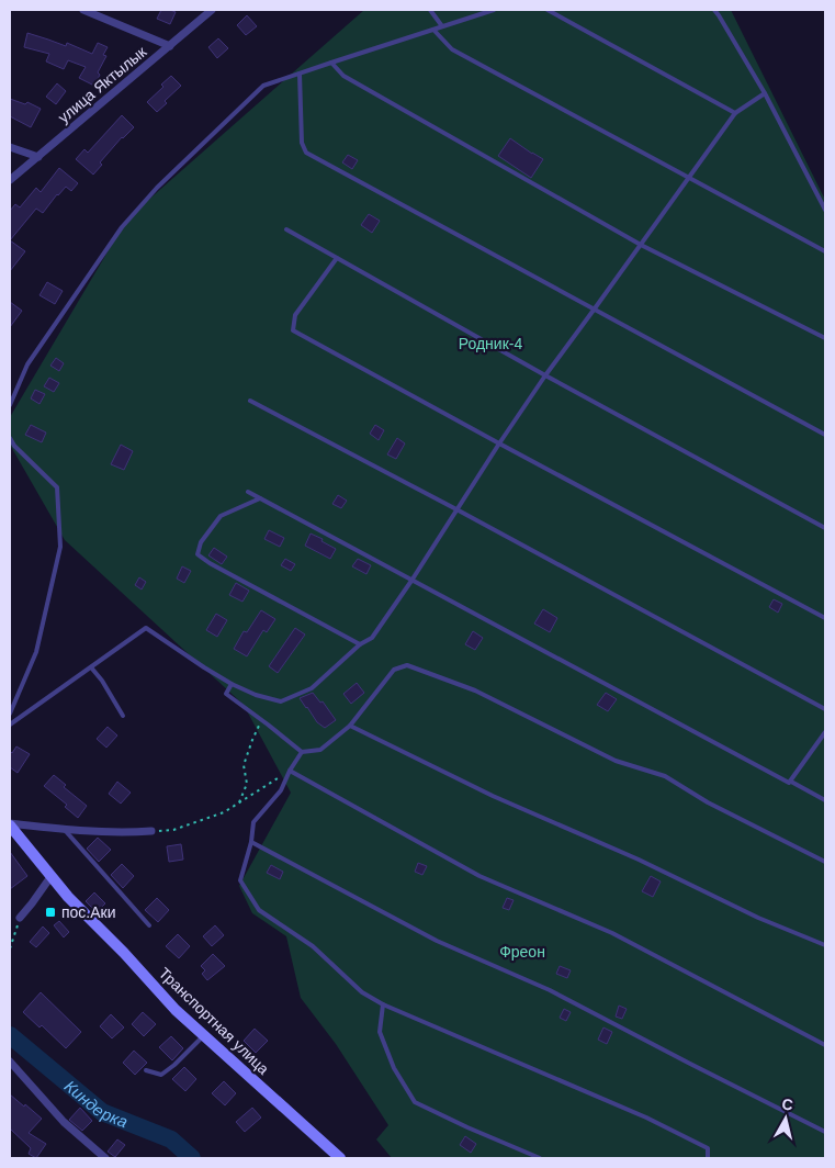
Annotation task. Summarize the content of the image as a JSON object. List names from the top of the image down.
{
  "streets": {
    "street": ["улица Яктылык", "Транспортная улица"]
  },
  "water": ["Киндерка"],
  "parks": ["Родник-4", "Фреон"],
  "places": {
    "transit": ["пос.Аки"]
  },
  "north": "top"
}
